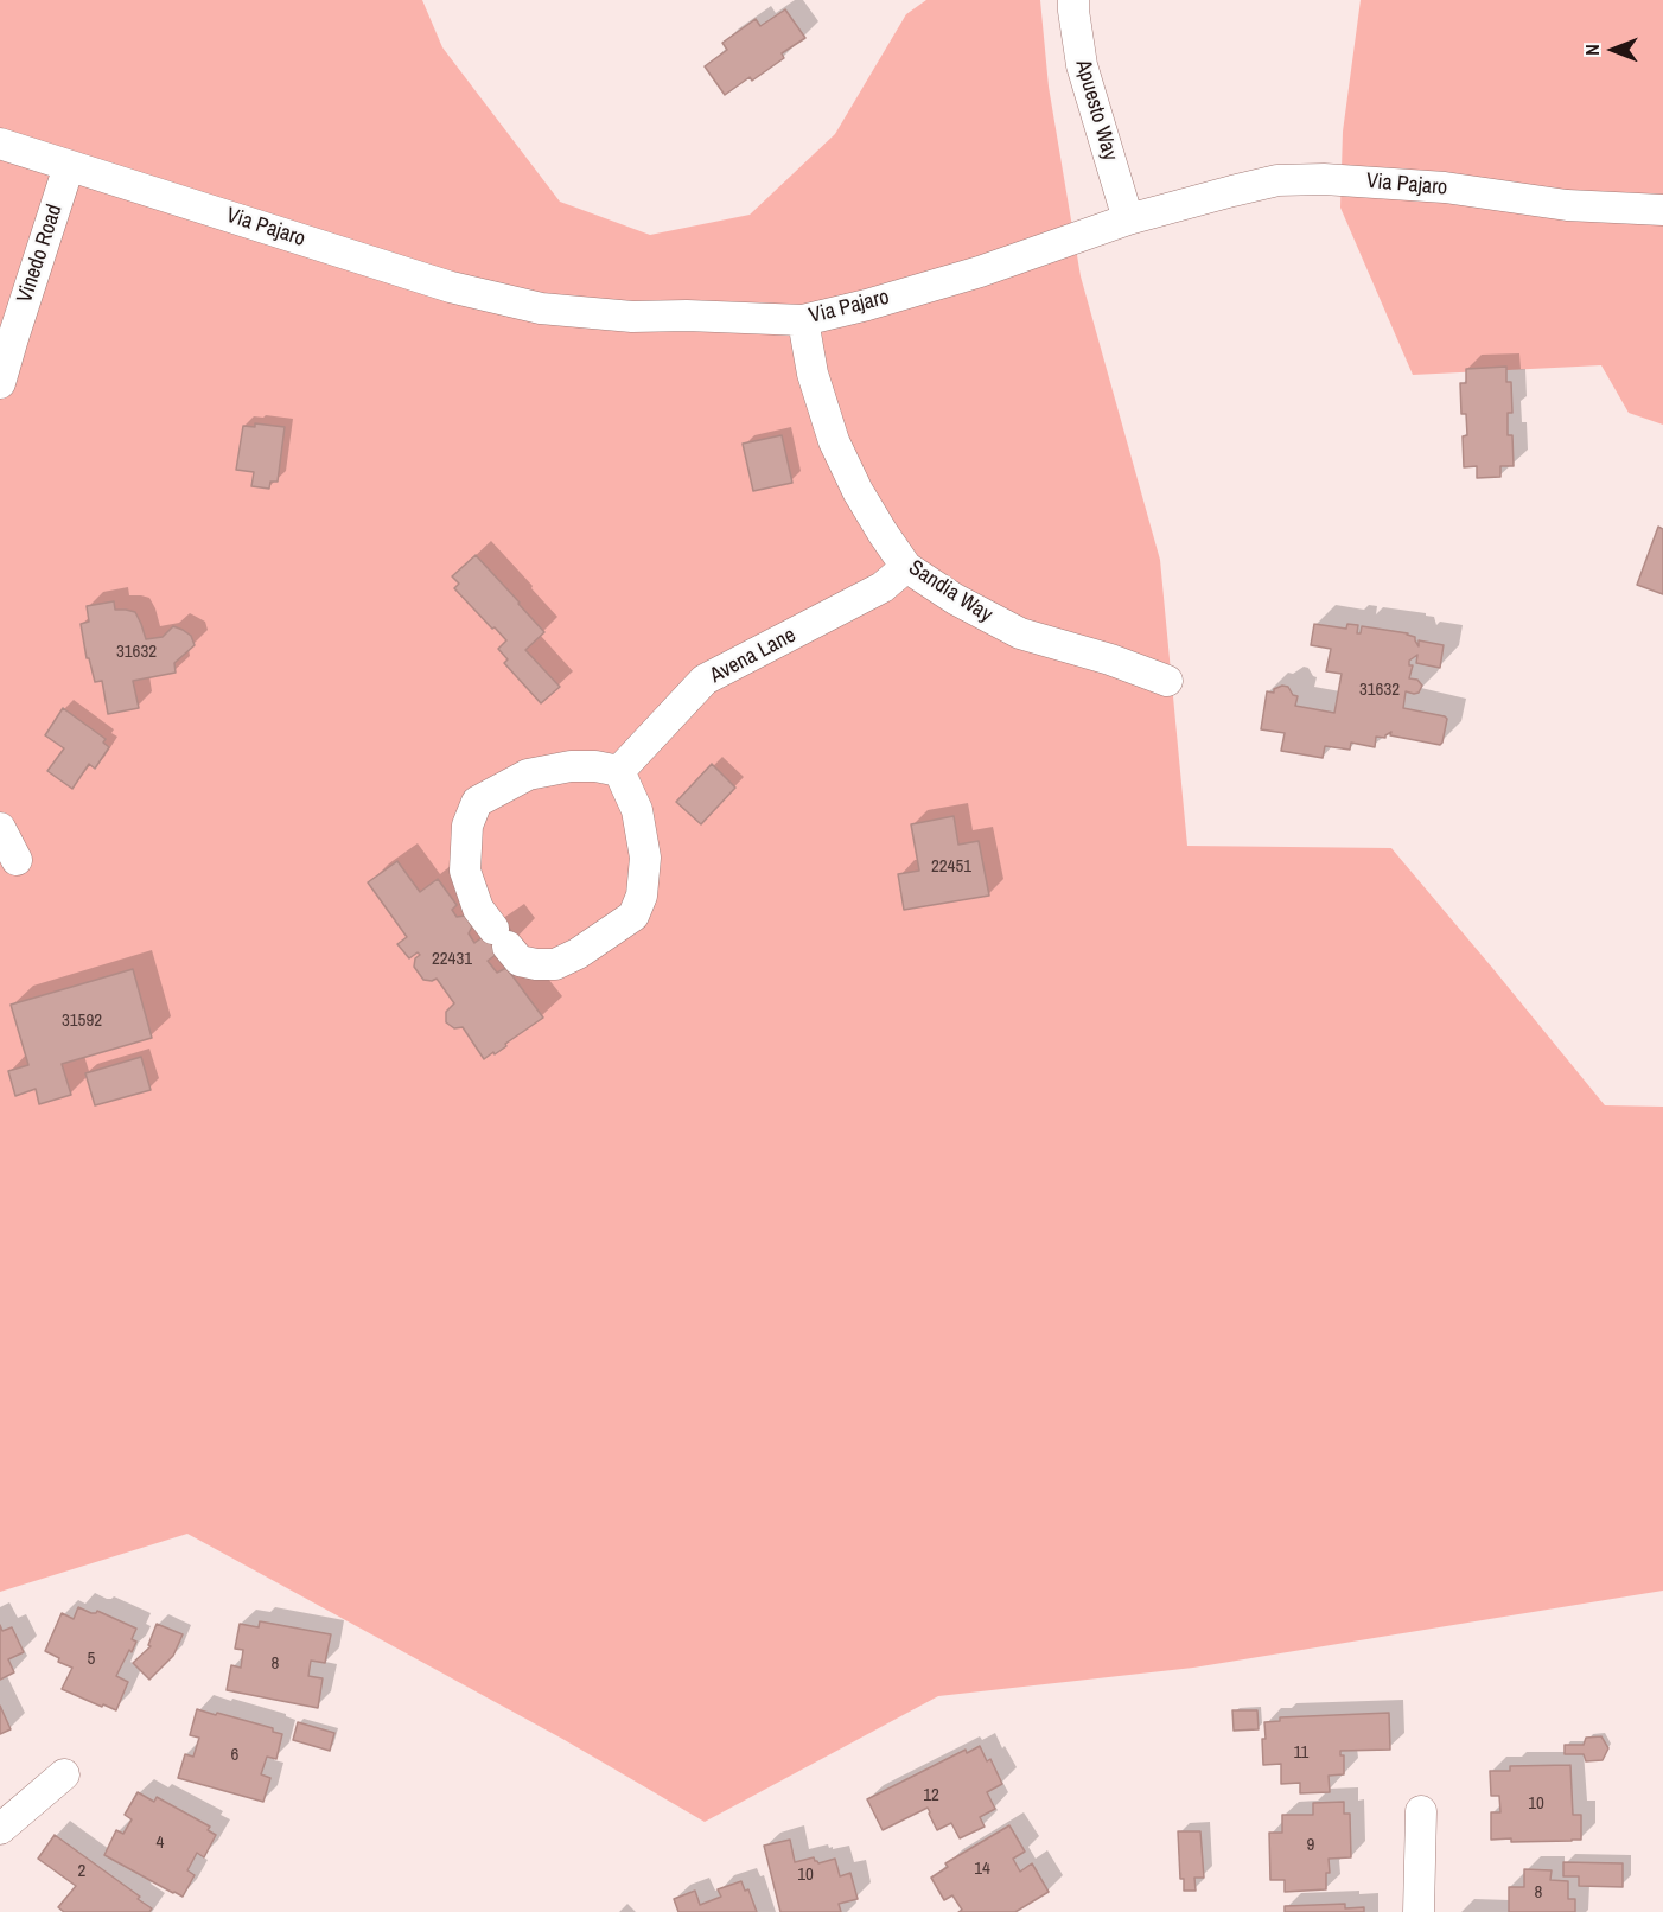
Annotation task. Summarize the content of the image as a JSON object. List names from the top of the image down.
{
  "streets": {
    "street": [
      "Apuesto Way",
      "Via Pajaro",
      "Vinedo Road",
      "Sandia Way",
      "Avena Lane"
    ]
  },
  "crossings": [
    ["Apuesto Way", "Via Pajaro"],
    ["Via Pajaro", "Vinedo Road"],
    ["Via Pajaro", "Sandia Way"],
    ["Sandia Way", "Avena Lane"]
  ],
  "house_numbers": [
    "31632",
    "31632",
    "22451",
    "22431",
    "31592",
    "5",
    "8",
    "11",
    "6",
    "12",
    "10",
    "4",
    "9",
    "14",
    "2",
    "10",
    "8"
  ],
  "north": "left"
}
